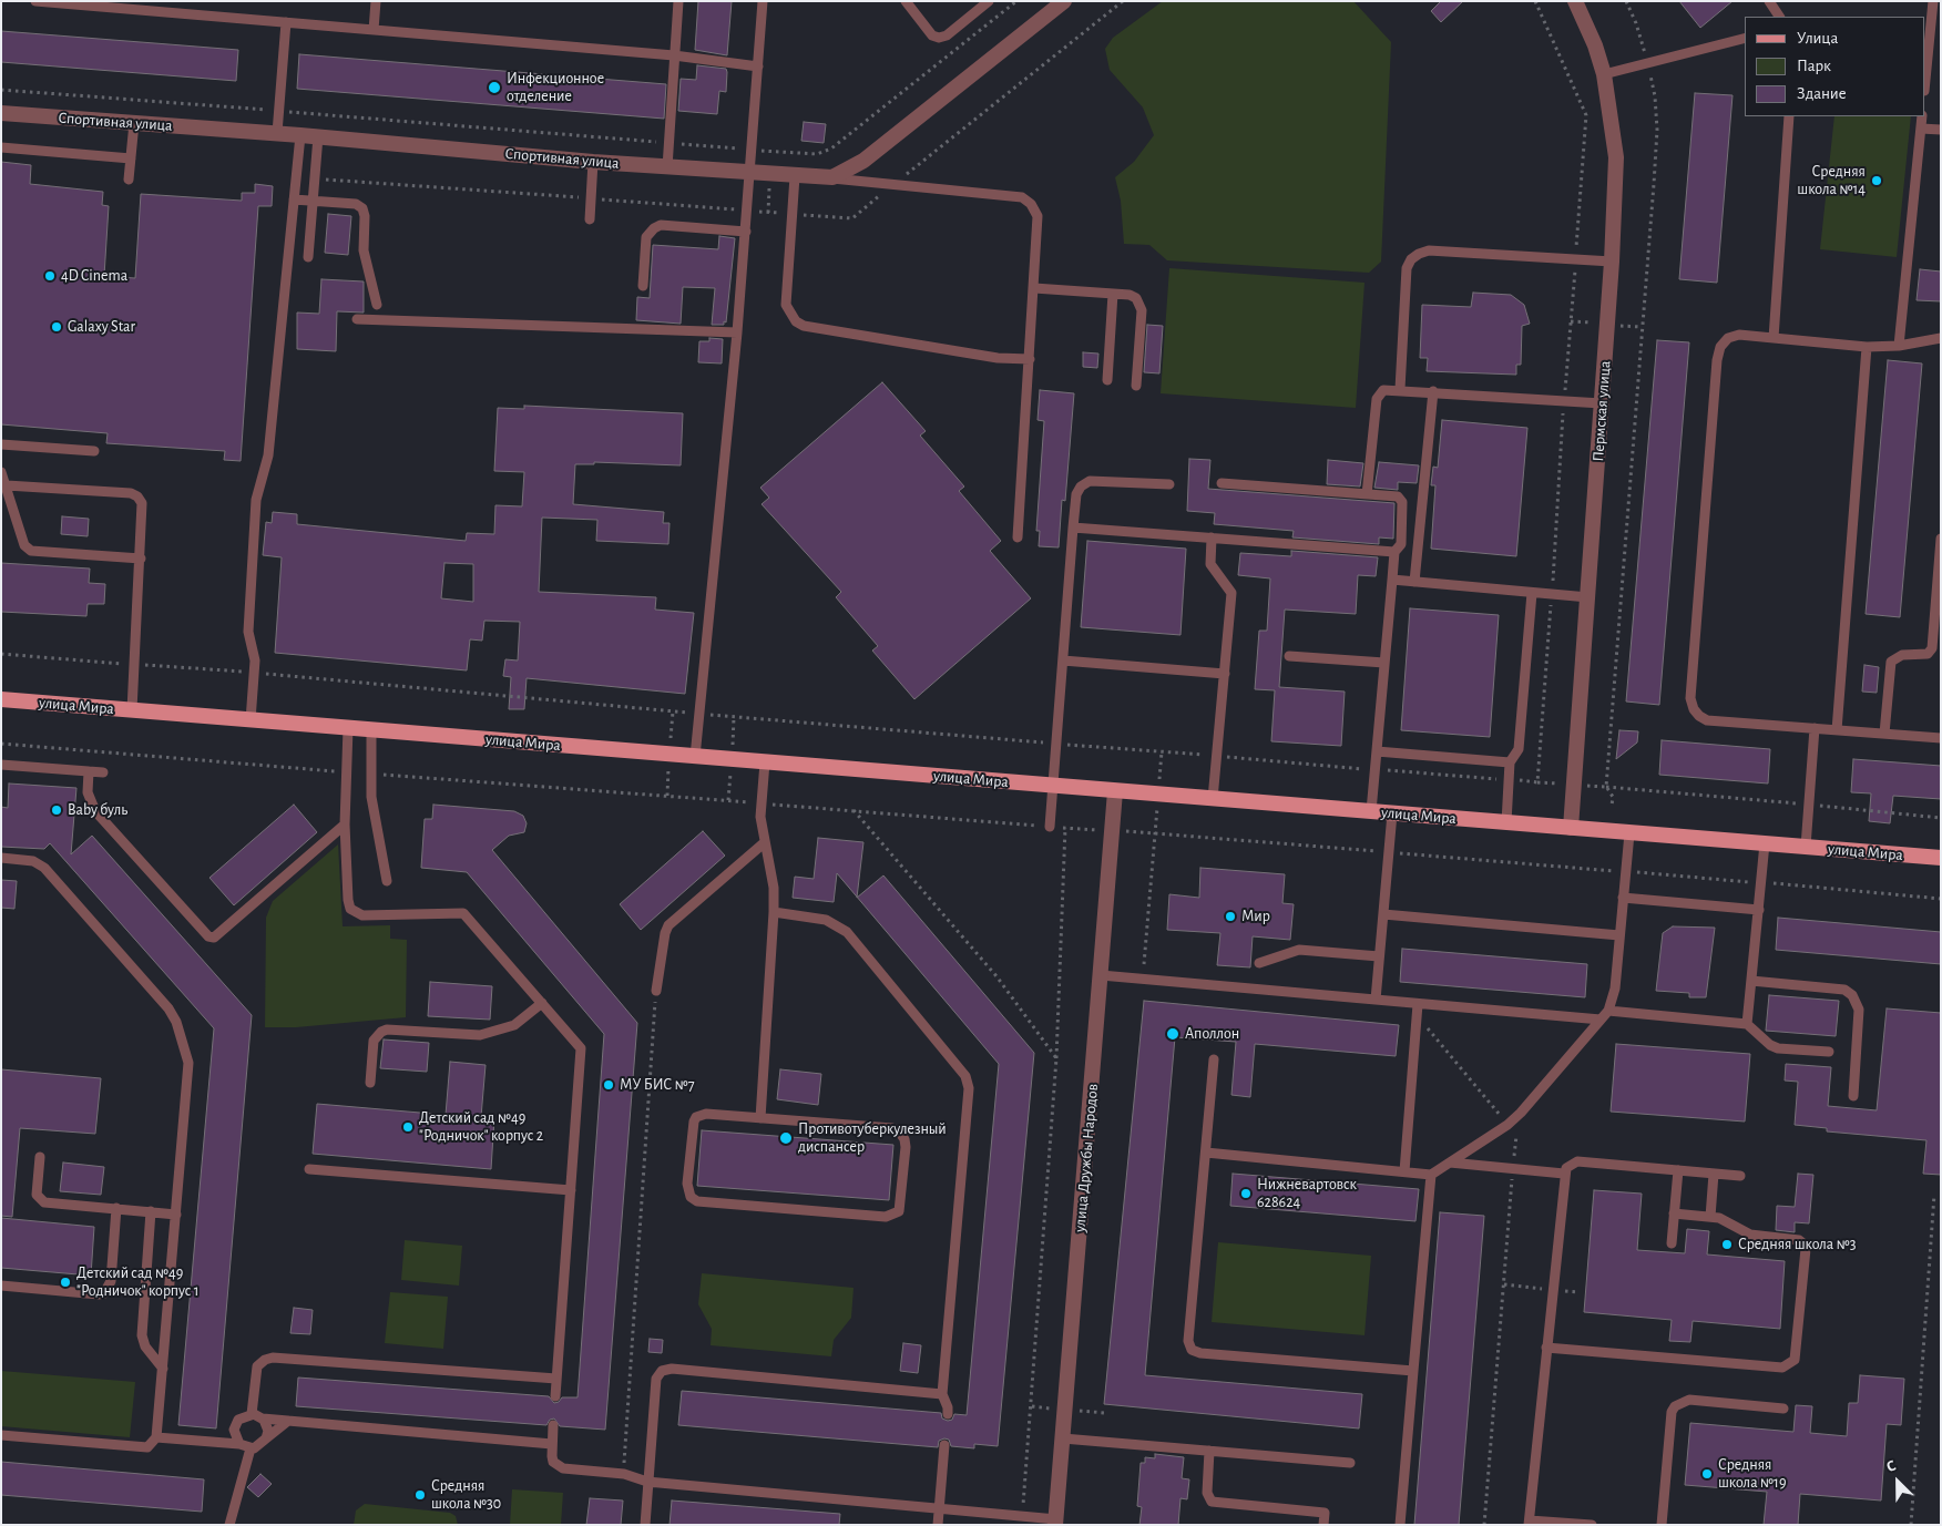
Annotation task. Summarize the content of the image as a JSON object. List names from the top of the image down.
{
  "streets": {
    "main road": ["улица Мира"],
    "street": ["Спортивная улица", "Пермская улица", "улица Дружбы Народов"]
  },
  "crossings": [
    ["Пермская улица", "улица Мира"],
    ["улица Мира", "улица Дружбы Народов"]
  ],
  "places": [
    "Инфекционное отделение",
    "Средняя школа №14",
    "4D Cinema",
    "Galaxy Star",
    "Baby буль",
    "Мир",
    "Аполлон",
    "МУ БИС №7",
    "Детский сад №49 \"Родничок\" корпус 2",
    "Противотуберкулезный диспансер",
    "Нижневартовск 628624",
    "Средняя школа №3",
    "Детский сад №49 \"Родничок\" корпус 1",
    "Средняя школа №19",
    "Средняя школа №30"
  ],
  "legend": ["Улица", "Парк", "Здание"],
  "north": "top left"
}
